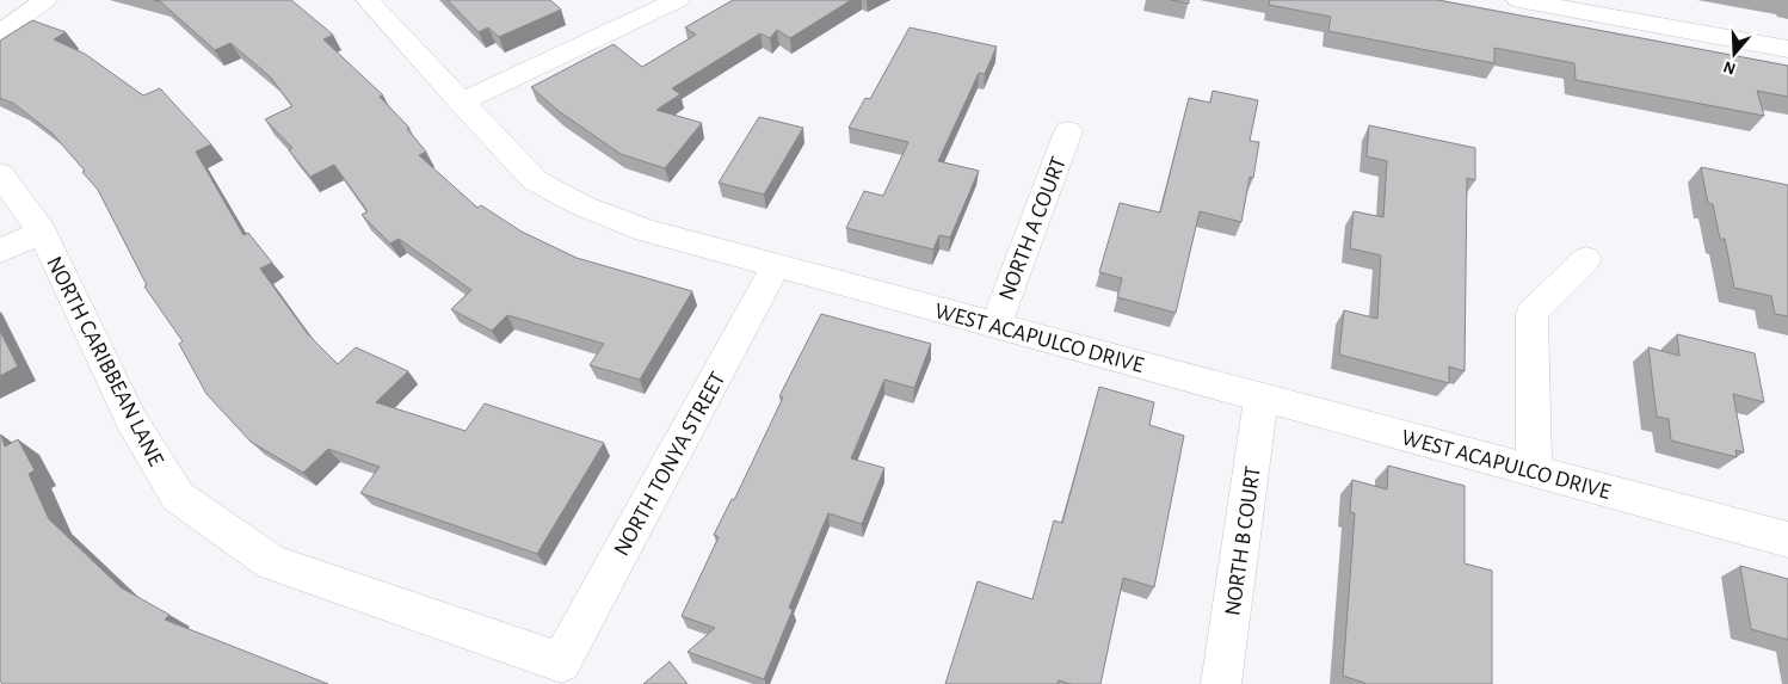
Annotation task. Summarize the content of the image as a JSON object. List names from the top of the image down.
{
  "streets": {
    "street": [
      "NORTH A COURT",
      "WEST ACAPULCO DRIVE",
      "NORTH CARIBBEAN LANE",
      "NORTH TONYA STREET",
      "NORTH B COURT"
    ]
  },
  "crossings": [
    ["NORTH A COURT", "WEST ACAPULCO DRIVE"],
    ["WEST ACAPULCO DRIVE", "NORTH TONYA STREET"],
    ["WEST ACAPULCO DRIVE", "NORTH B COURT"],
    ["NORTH CARIBBEAN LANE", "NORTH TONYA STREET"]
  ],
  "north": "bottom"
}
